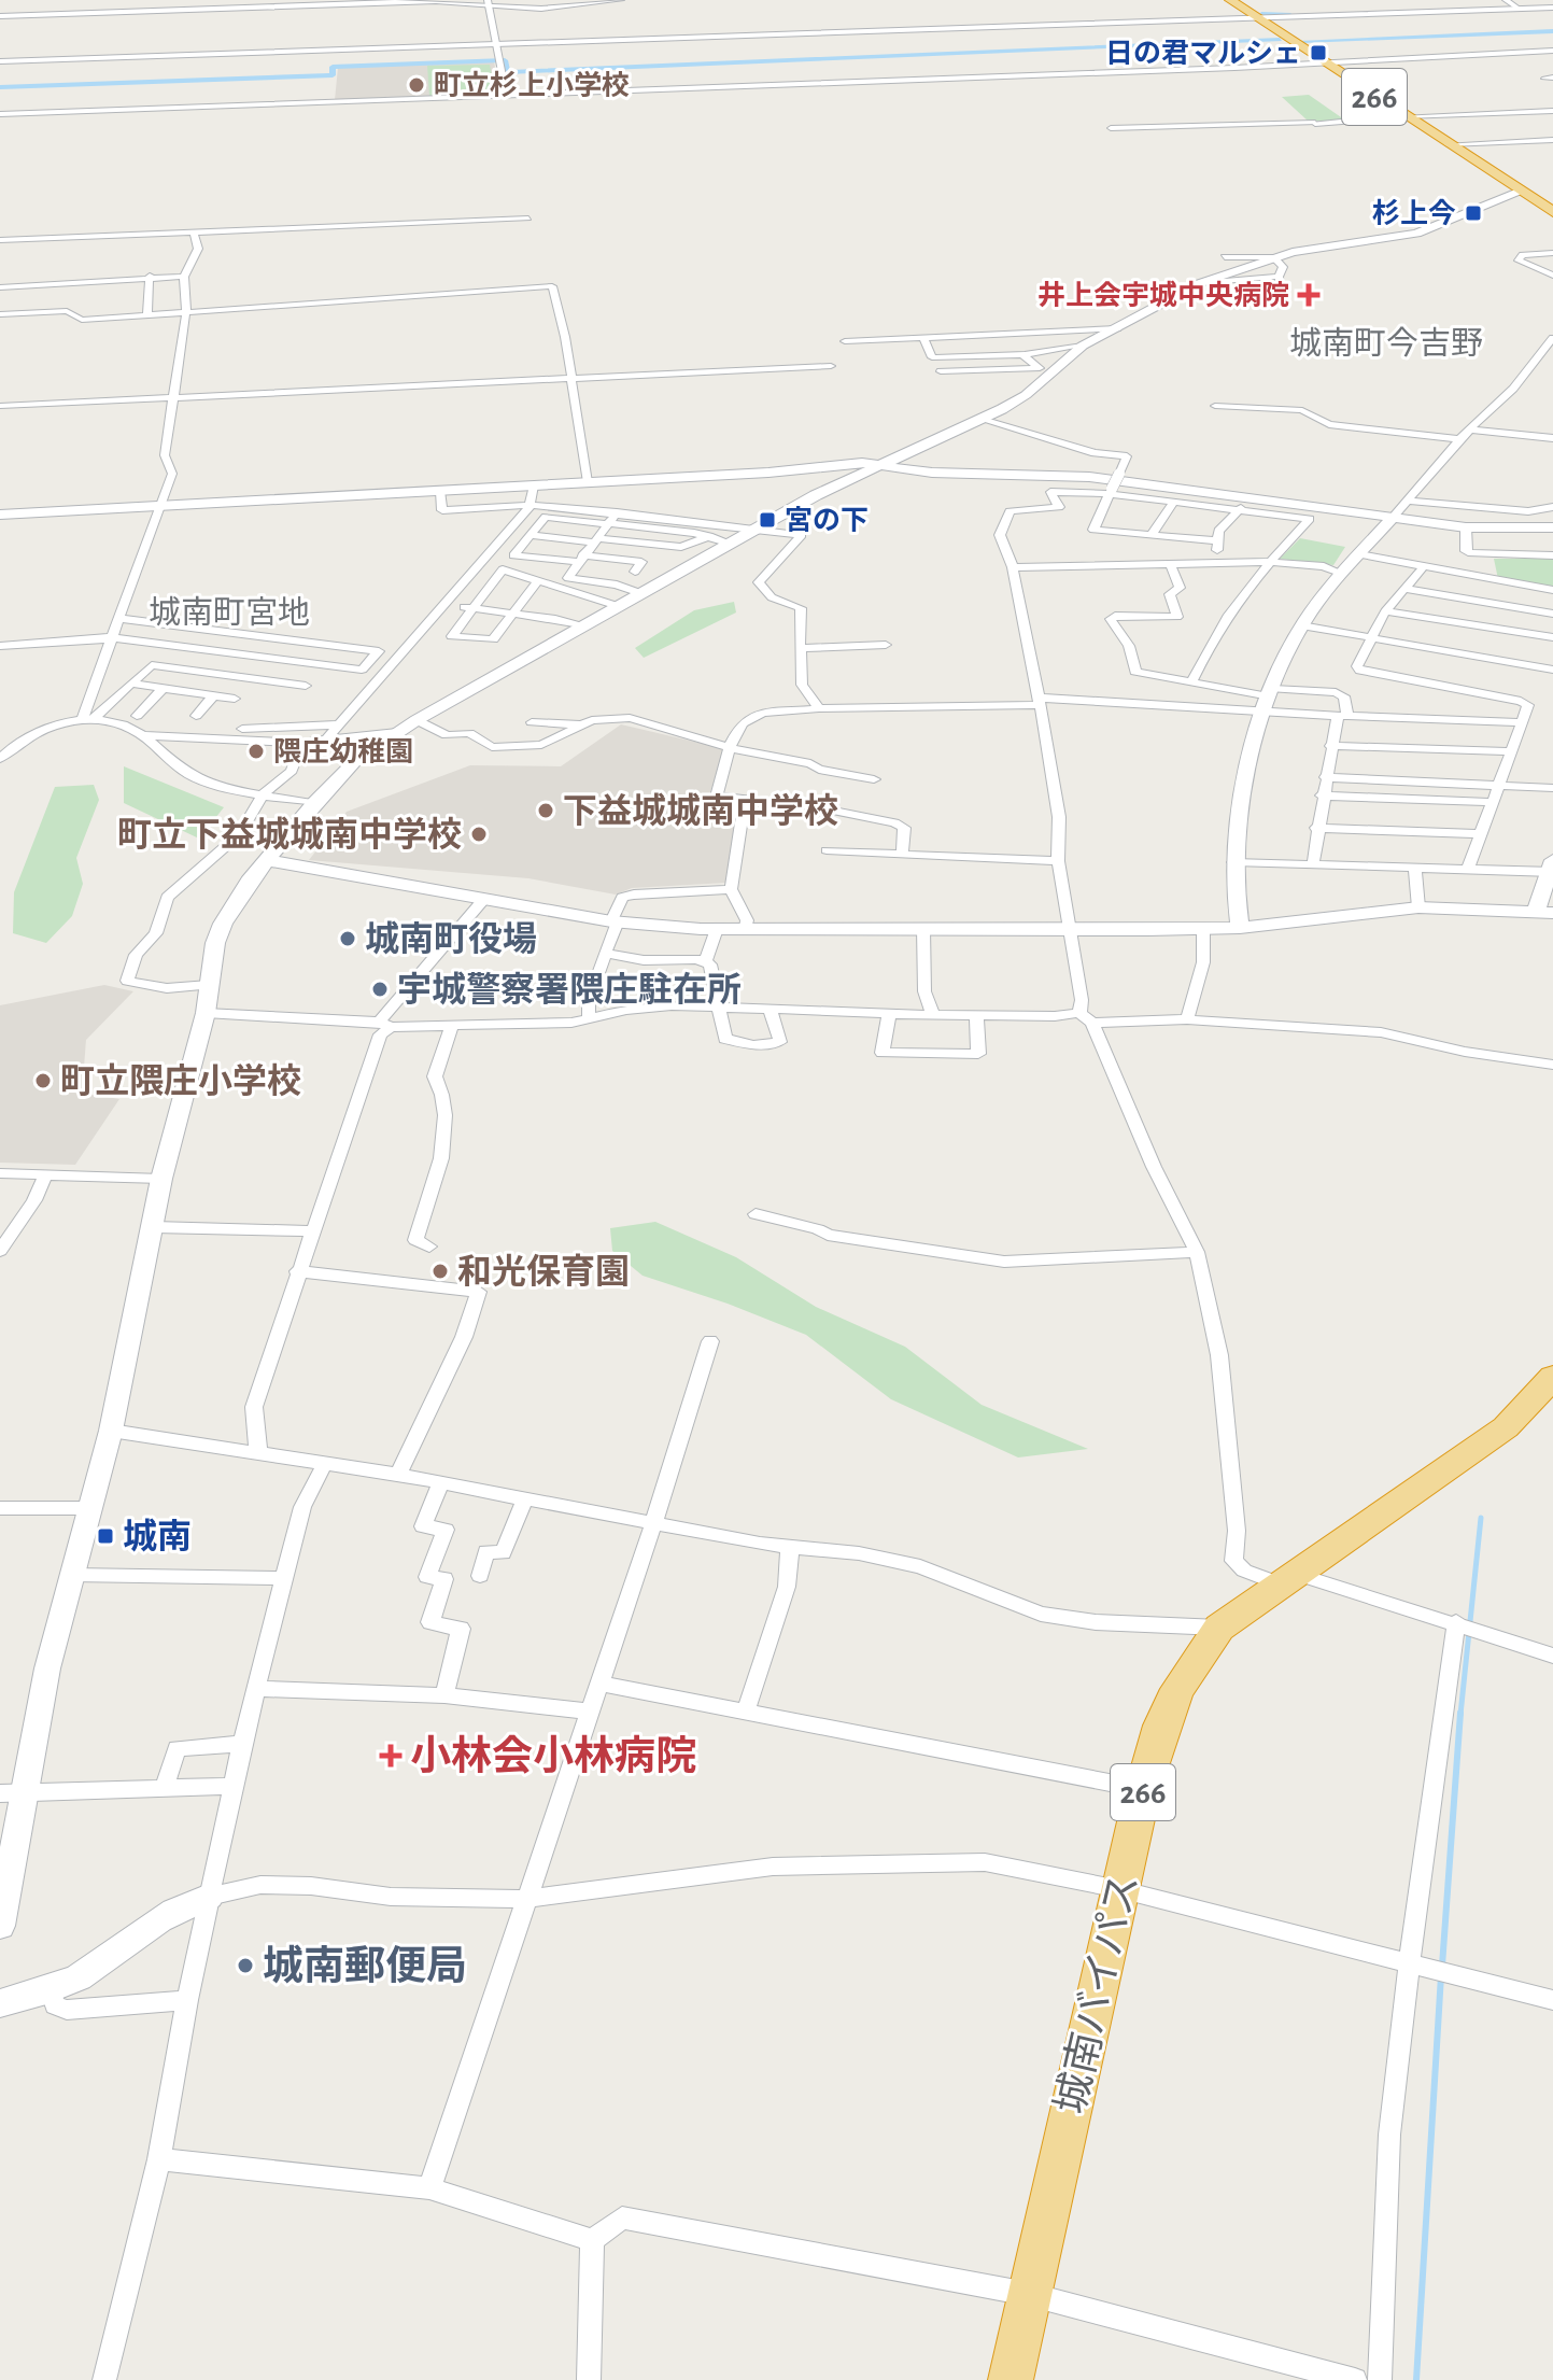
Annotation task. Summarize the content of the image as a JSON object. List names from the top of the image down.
{
  "streets": {
    "highway": ["266", "城南バイパス"]
  },
  "districts": ["城南町今吉野", "城南町宮地"],
  "places": {
    "transit": [
      "日の君マルシェ",
      "杉上今",
      "宮の下",
      "城南"
    ],
    "other": [
      "町立杉上小学校",
      "隈庄幼稚園",
      "下益城城南中学校",
      "町立下益城城南中学校",
      "城南町役場",
      "宇城警察署隈庄駐在所",
      "町立隈庄小学校",
      "和光保育園",
      "城南郵便局"
    ],
    "health": ["井上会宇城中央病院", "小林会小林病院"]
  }
}
